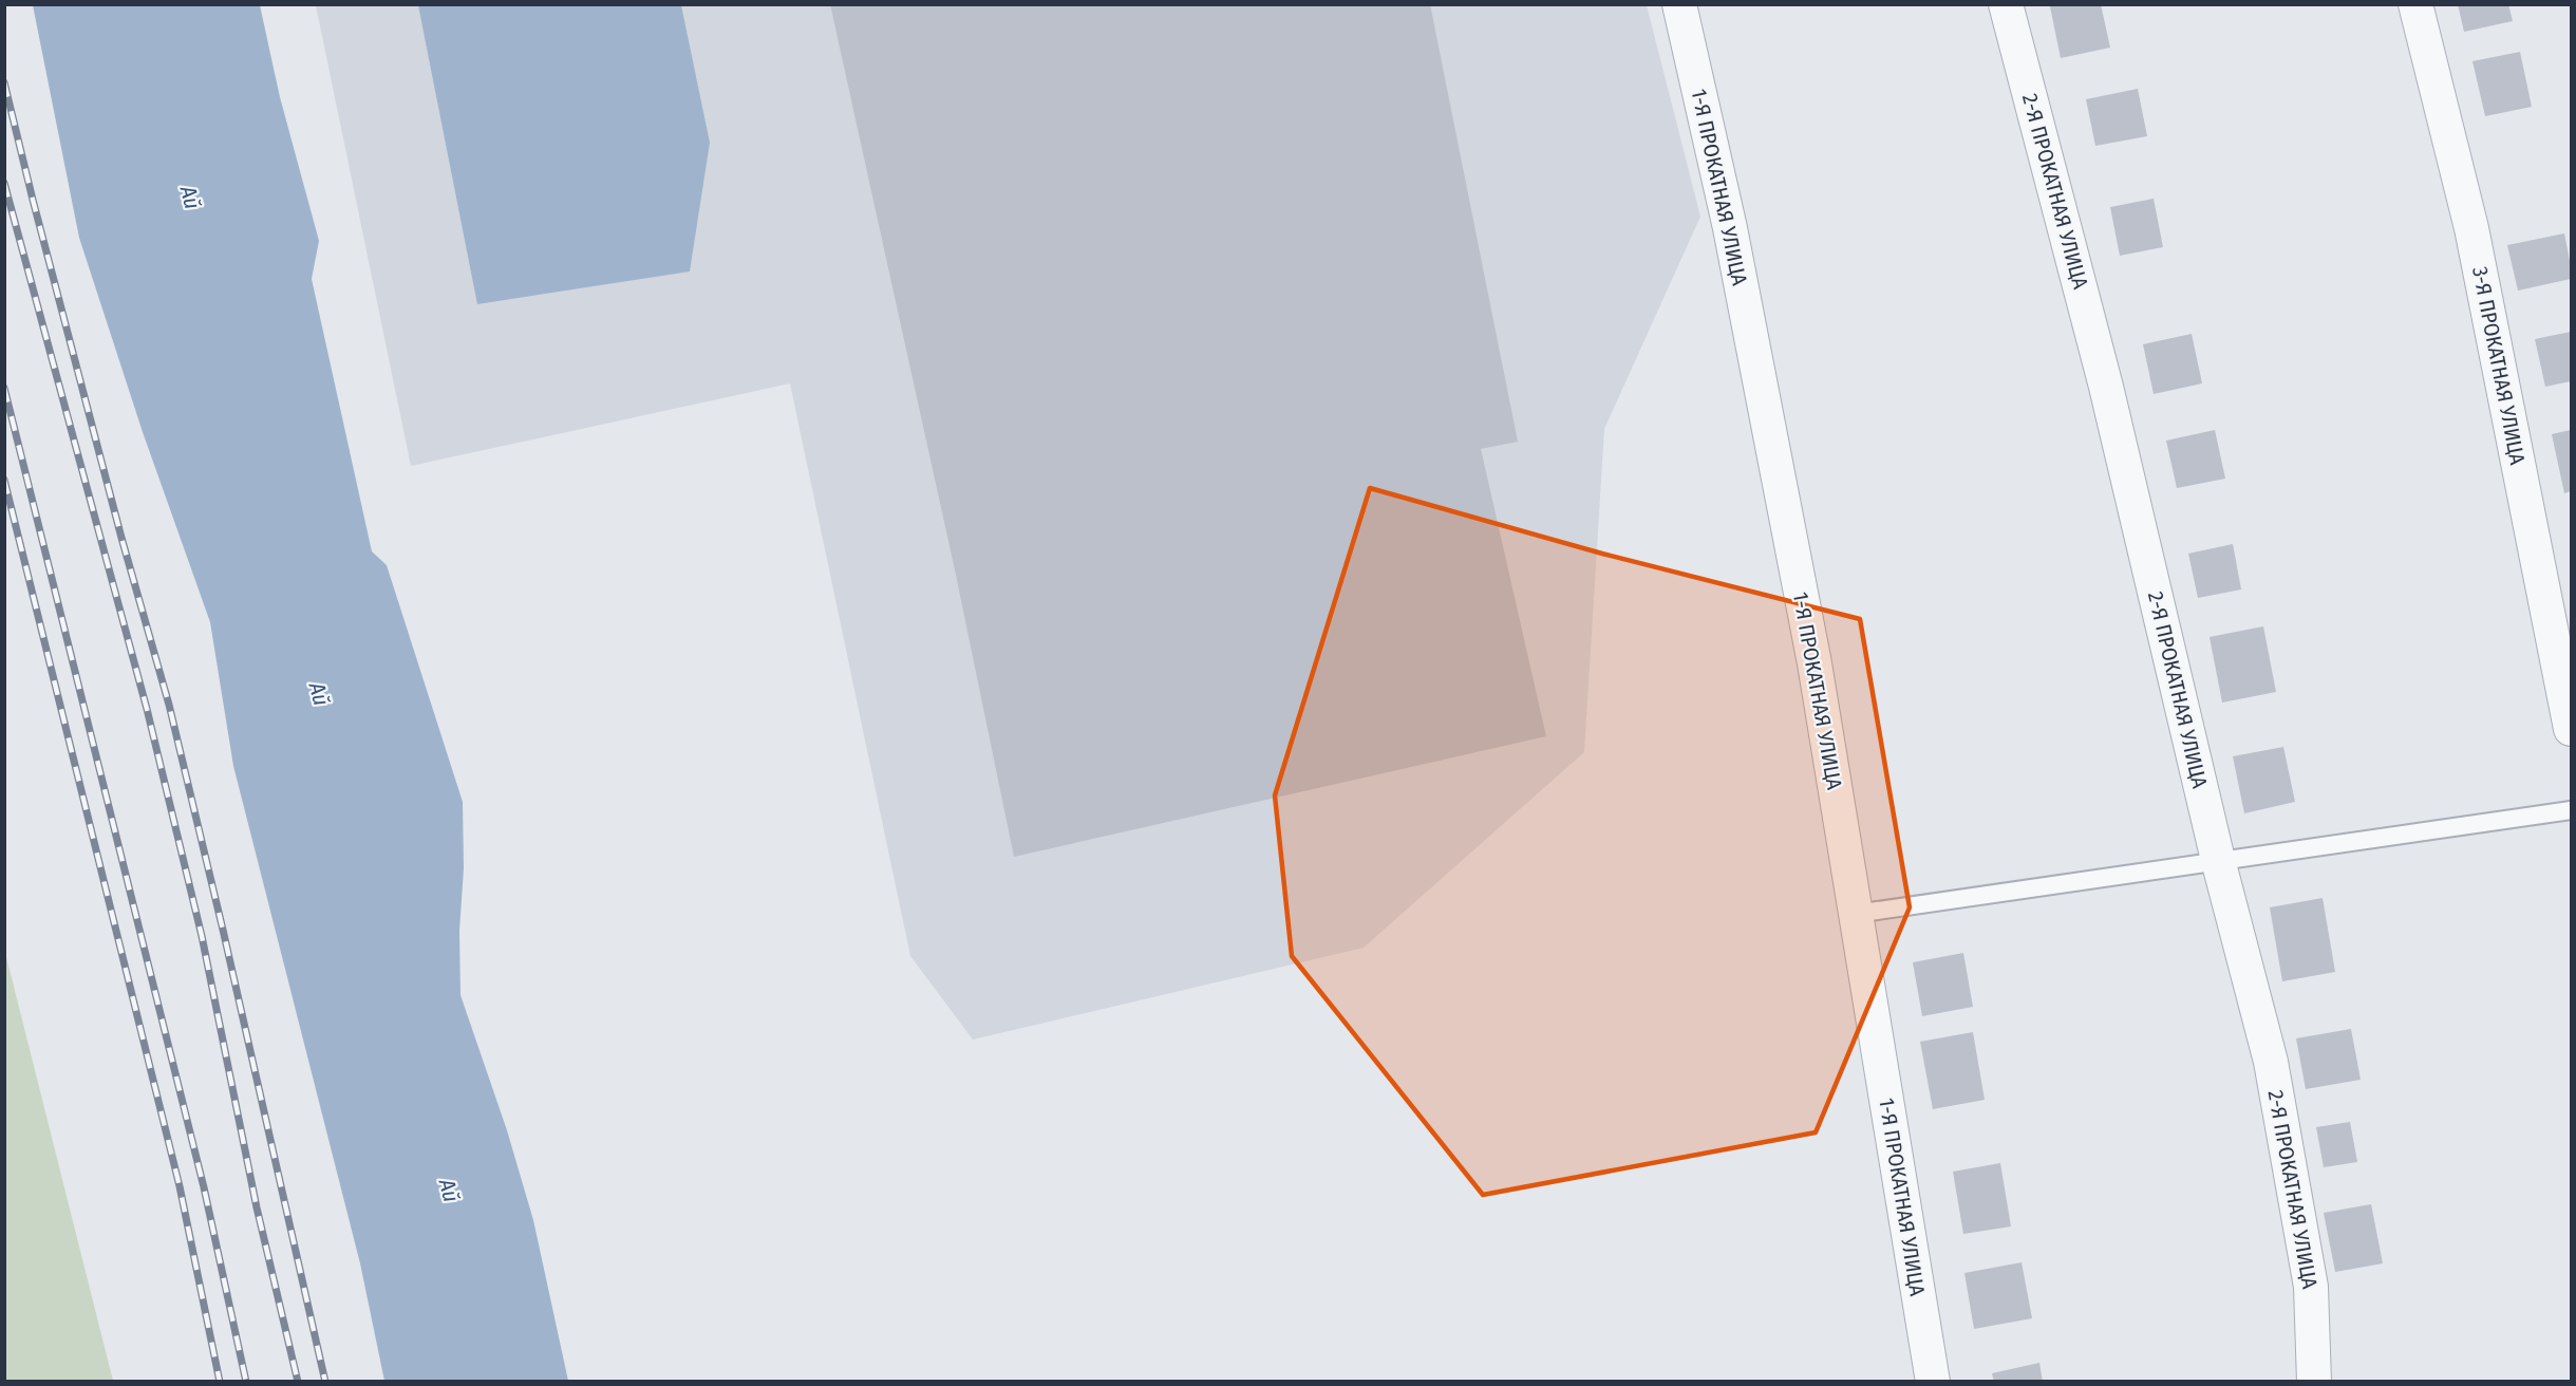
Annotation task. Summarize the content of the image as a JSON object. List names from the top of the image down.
{
  "streets": {
    "street": ["1-Я ПРОКАТНАЯ УЛИЦА", "2-Я ПРОКАТНАЯ УЛИЦА", "3-Я ПРОКАТНАЯ УЛИЦА"]
  },
  "water": ["Ай"]
}
